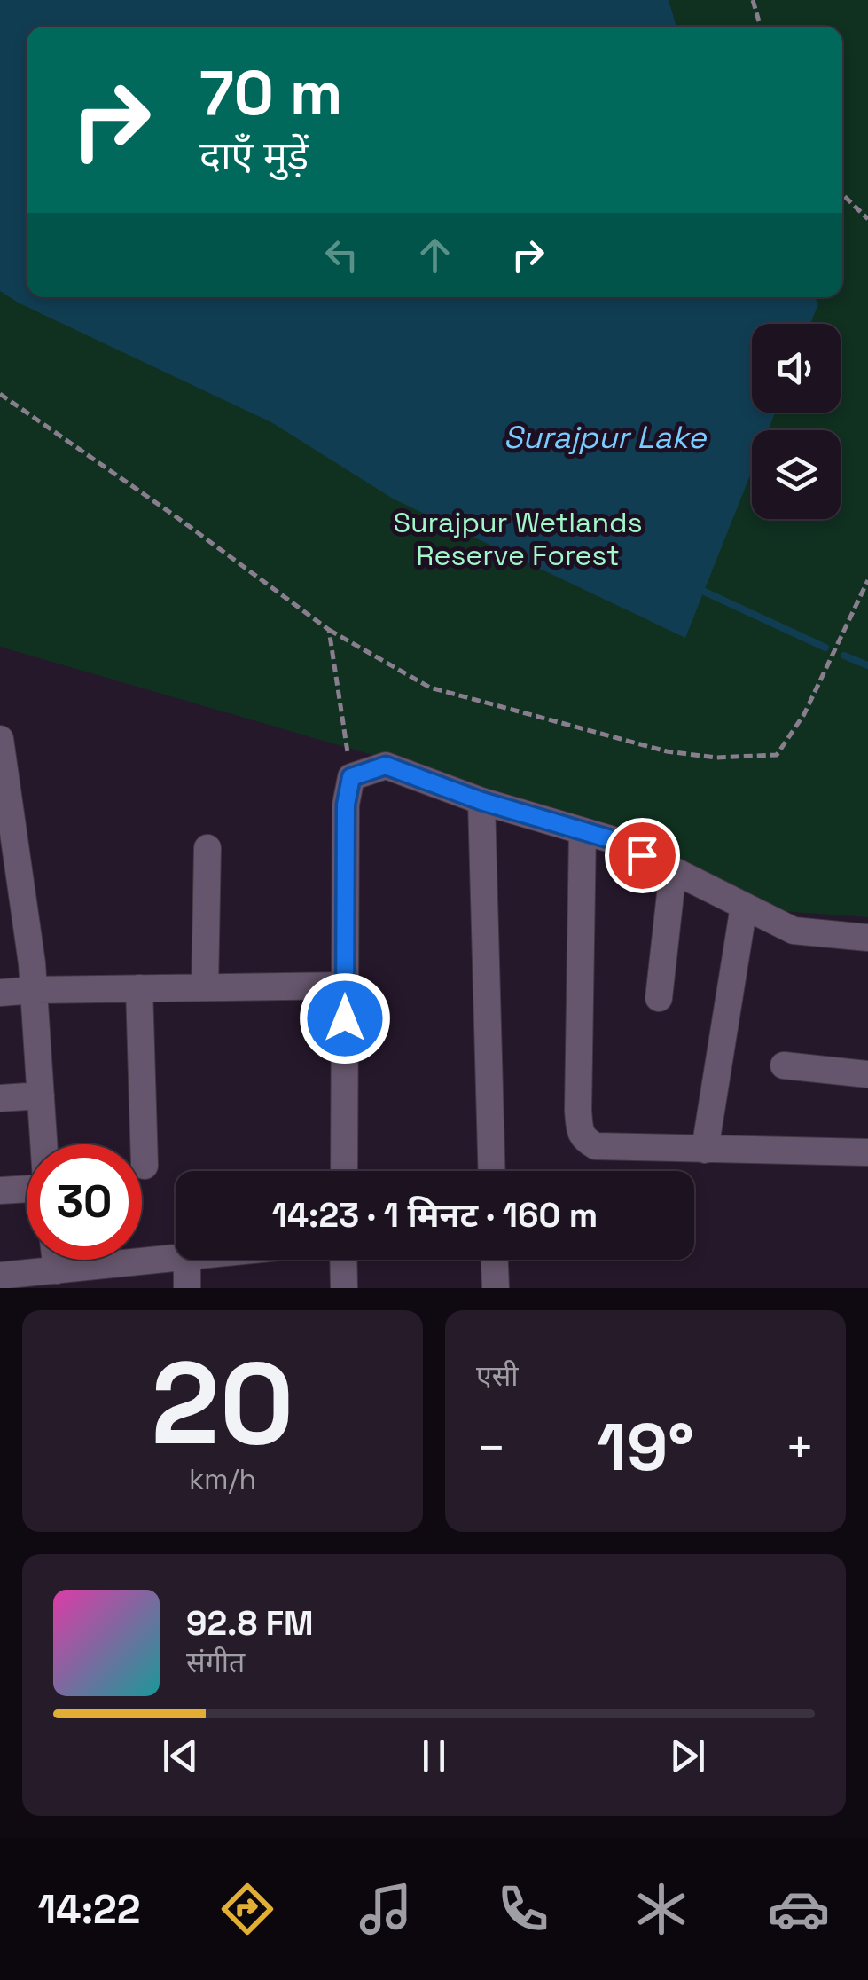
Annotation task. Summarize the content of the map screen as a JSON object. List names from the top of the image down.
{
  "water": ["Surajpur Lake"],
  "parks": ["Surajpur Wetlands Reserve Forest"],
  "page": {
    "turn": ["70 m", "दाएँ मुड़ें"],
    "limit": "30",
    "trip": "14:23 · 1 मिनट · 160 m",
    "tile": [
      ["20", "km/h"],
      "एसी"
    ],
    "heat": ["−", "19°", "+"],
    "song": ["92.8 FM", "संगीत"],
    "tabs": "14:22"
  }
}
